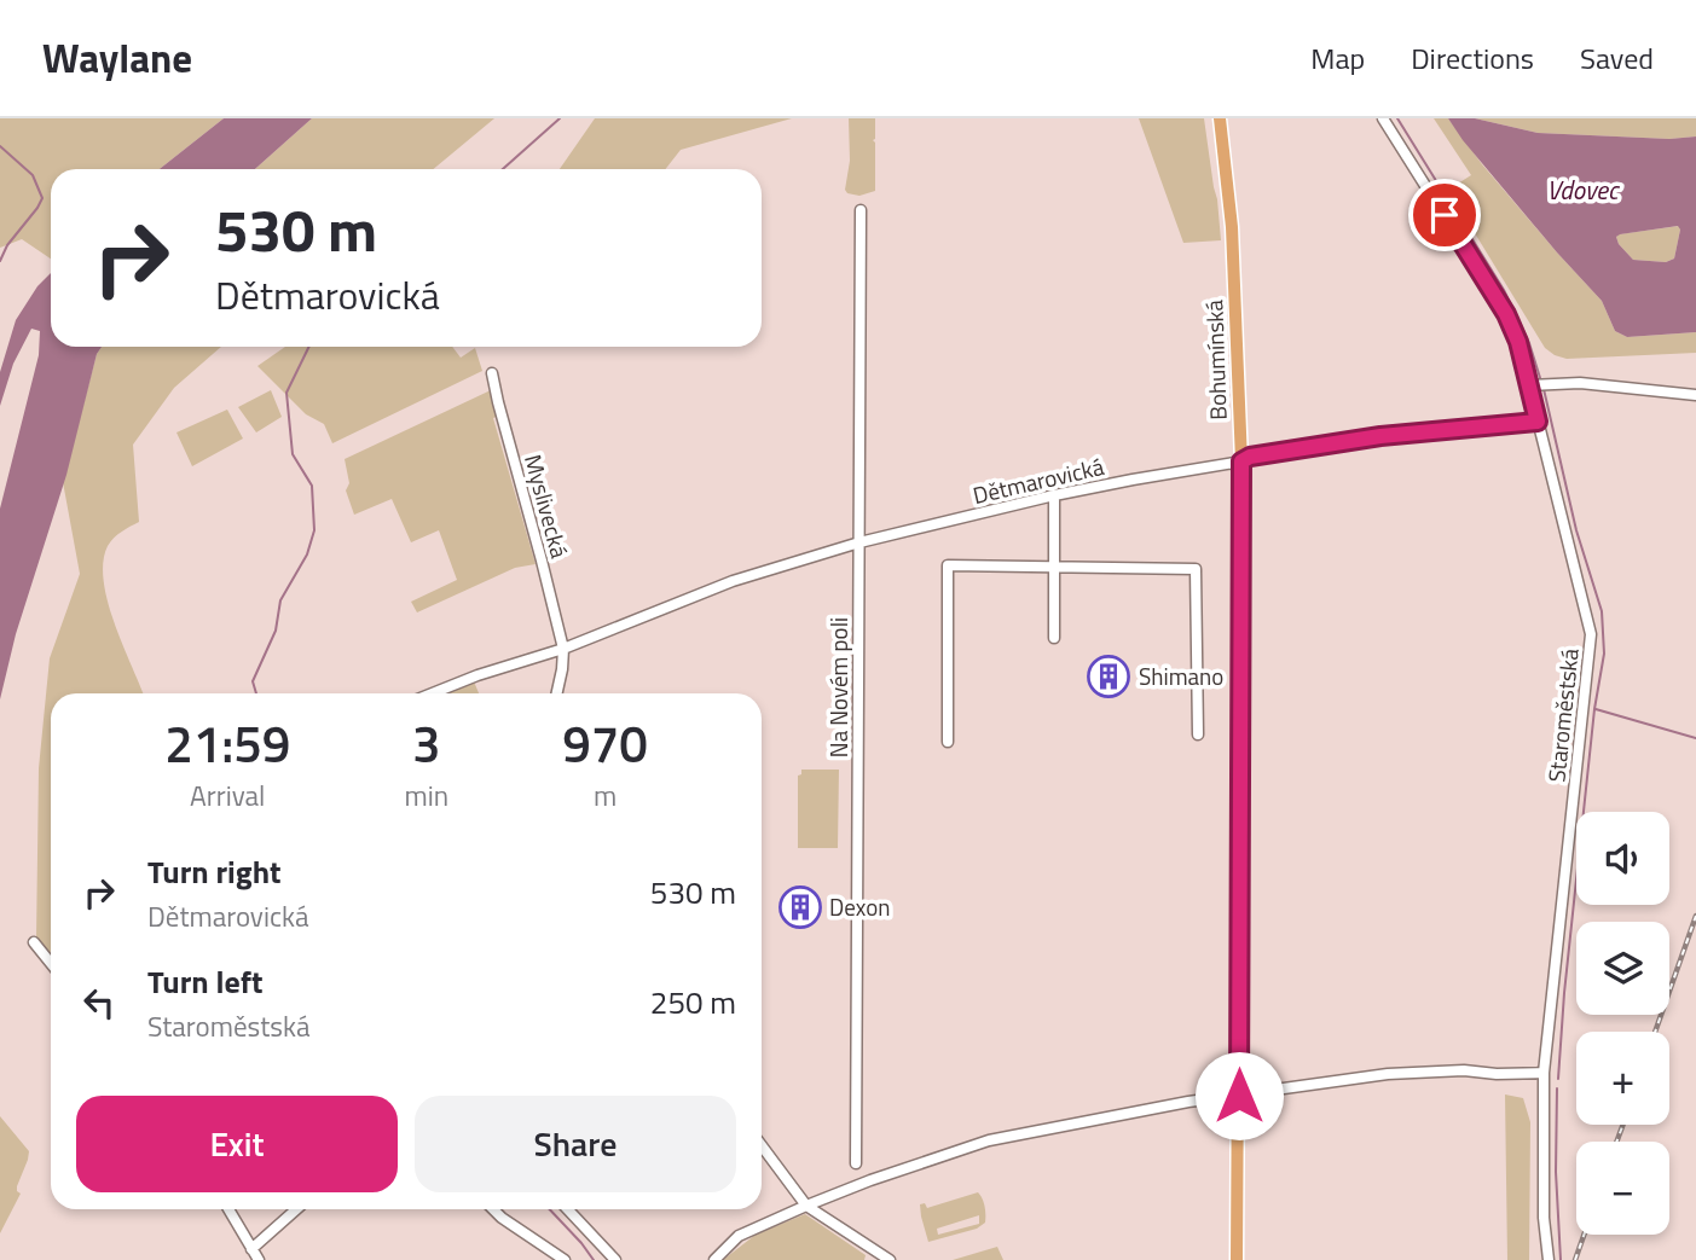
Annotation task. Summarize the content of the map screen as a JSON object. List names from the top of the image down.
{
  "streets": {
    "main road": ["Bohumínská"],
    "street": [
      "Dětmarovická",
      "Myslivecká",
      "Na Novém poli",
      "Staroměstská"
    ]
  },
  "crossings": [
    ["Bohumínská", "Dětmarovická"],
    ["Dětmarovická", "Myslivecká"],
    ["Dětmarovická", "Na Novém poli"],
    ["Dětmarovická", "Staroměstská"]
  ],
  "water": ["Vdovec"],
  "places": {
    "building": ["Shimano", "Dexon"]
  },
  "page": {
    "header": "Waylane",
    "nav": ["Map", "Directions", "Saved"],
    "turn": ["530 m", "Dětmarovická"],
    "eta": [
      "21:59",
      "Arrival",
      "3",
      "min",
      "970",
      "m"
    ],
    "map_buttons": ["+", "−"],
    "list": [
      {
        "name": "Turn right",
        "note": "Dětmarovická",
        "value": "530 m"
      },
      {
        "name": "Turn left",
        "note": "Staroměstská",
        "value": "250 m"
      }
    ],
    "buttons": ["Exit", "Share"]
  }
}
